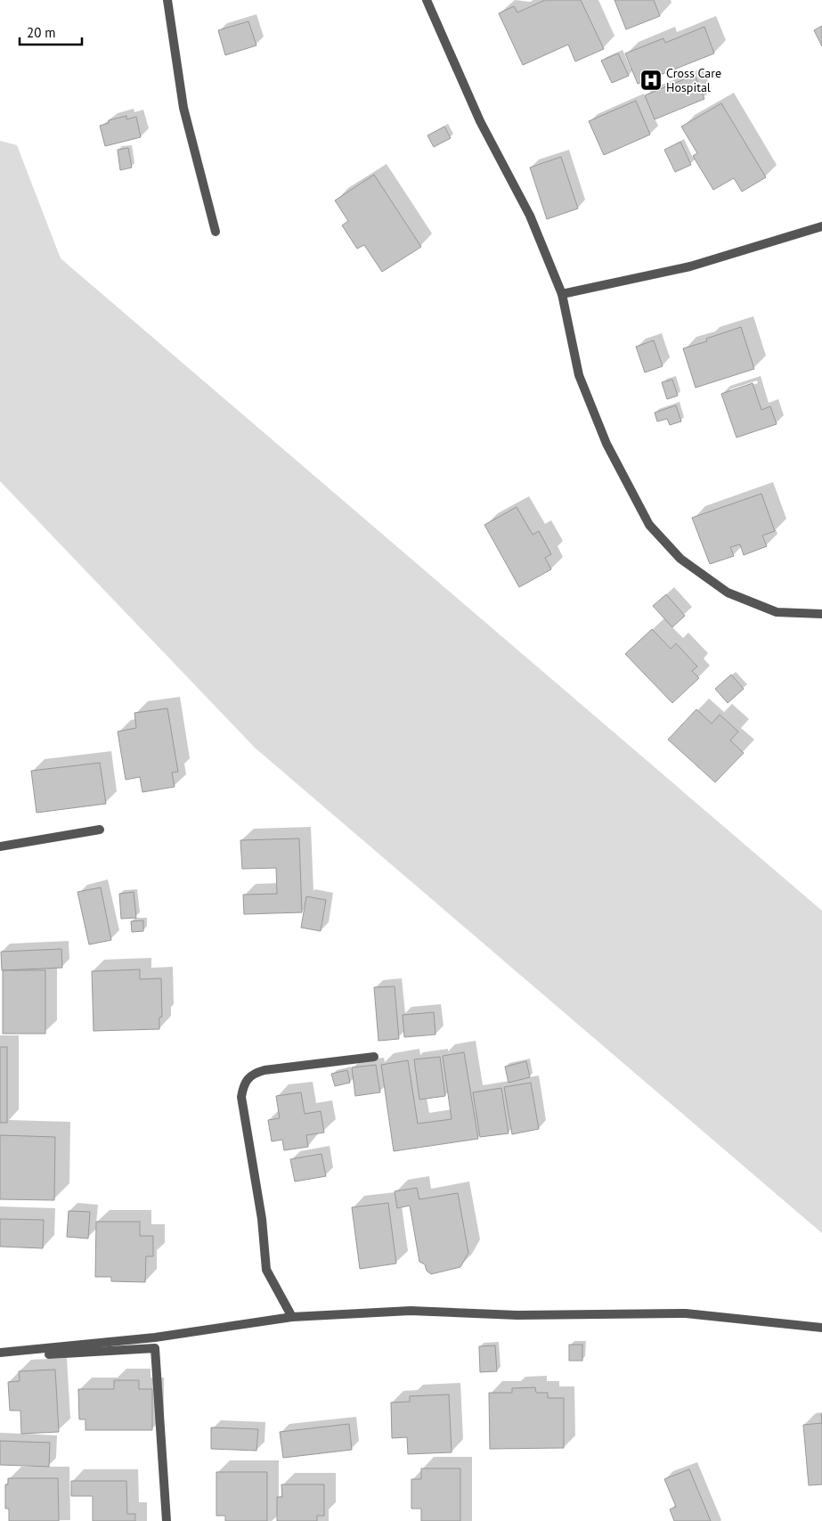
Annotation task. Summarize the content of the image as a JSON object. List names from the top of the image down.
{
  "places": {
    "hospital": ["Cross Care Hospital"]
  },
  "scale_bar": "20 m"
}
